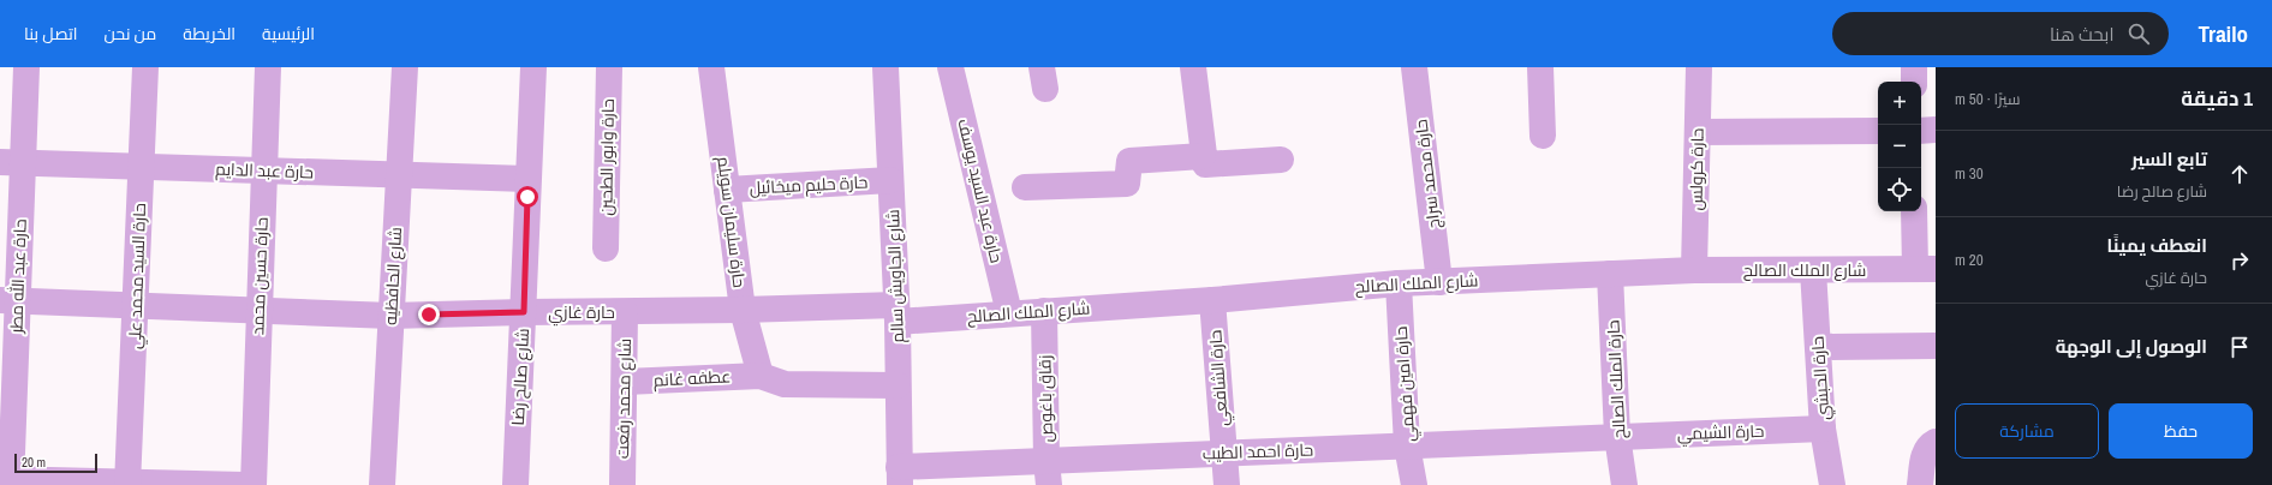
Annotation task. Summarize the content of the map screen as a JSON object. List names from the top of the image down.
{
  "streets": {
    "street": [
      "حارة وابور الطحين",
      "حارة كرولس",
      "حارة عبد الدايم",
      "حارة محمد سراج",
      "حارة حليم ميخائيل",
      "حارة عبد السيد يوسف",
      "حارة سليمان سويلم",
      "شارع الملك الصالح",
      "حارة عبد الله مطر",
      "حارة السيد محمد علي",
      "حارة حسين محمد",
      "شارع الحافظيه",
      "شارع الجاويش سالم",
      "حارة غازي",
      "شارع صالح رضا",
      "عطفه غانم",
      "حارة الشافعي",
      "حارة الحبشي",
      "حارة الملك الصالح",
      "حارة امين فهمي",
      "شارع محمد رفعت",
      "زقاق باغوص",
      "حارة الشيمي",
      "حارة احمد الطيب"
    ]
  },
  "crossings": [
    ["حارة كرولس", "شارع الملك الصالح"],
    ["حارة عبد الدايم", "حارة عبد الله مطر"],
    ["حارة عبد الدايم", "حارة السيد محمد علي"],
    ["حارة عبد الدايم", "حارة حسين محمد"],
    ["حارة عبد الدايم", "شارع الحافظيه"],
    ["حارة عبد الدايم", "شارع صالح رضا"],
    ["حارة محمد سراج", "شارع الملك الصالح"],
    ["حارة حليم ميخائيل", "حارة سليمان سويلم"],
    ["حارة حليم ميخائيل", "شارع الجاويش سالم"],
    ["حارة عبد السيد يوسف", "شارع الملك الصالح"],
    ["حارة سليمان سويلم", "حارة غازي"],
    ["حارة سليمان سويلم", "عطفه غانم"],
    ["شارع الملك الصالح", "شارع الجاويش سالم"],
    ["شارع الملك الصالح", "حارة غازي"],
    ["شارع الملك الصالح", "حارة الشافعي"],
    ["شارع الملك الصالح", "حارة الحبشي"],
    ["شارع الملك الصالح", "حارة الملك الصالح"],
    ["شارع الملك الصالح", "حارة امين فهمي"],
    ["شارع الملك الصالح", "زقاق باغوص"],
    ["حارة عبد الله مطر", "حارة غازي"],
    ["حارة السيد محمد علي", "حارة غازي"],
    ["حارة حسين محمد", "حارة غازي"],
    ["شارع الحافظيه", "حارة غازي"],
    ["شارع الجاويش سالم", "حارة غازي"],
    ["شارع الجاويش سالم", "حارة احمد الطيب"],
    ["حارة غازي", "شارع صالح رضا"],
    ["حارة غازي", "شارع محمد رفعت"],
    ["عطفه غانم", "شارع محمد رفعت"],
    ["حارة الشافعي", "حارة احمد الطيب"],
    ["حارة الحبشي", "حارة الشيمي"],
    ["حارة الملك الصالح", "حارة الشيمي"],
    ["حارة الملك الصالح", "حارة احمد الطيب"],
    ["حارة امين فهمي", "حارة احمد الطيب"],
    ["زقاق باغوص", "حارة احمد الطيب"],
    ["حارة الشيمي", "حارة احمد الطيب"]
  ],
  "scale_bar": "20 m",
  "page": {
    "header": "Trailo",
    "search": "ابحث هنا",
    "nav": [
      "الرئيسية",
      "الخريطة",
      "من نحن",
      "اتصل بنا"
    ],
    "heading": ["1 دقيقة", "سيرًا · 50 m"],
    "map_buttons": ["+", "−"],
    "list": [
      ["تابع السير", "شارع صالح رضا", "30 m"],
      ["انعطف يمينًا", "حارة غازي", "20 m"],
      "الوصول إلى الوجهة"
    ],
    "buttons": ["حفظ", "مشاركة"],
    "scale": "20 m"
  }
}
